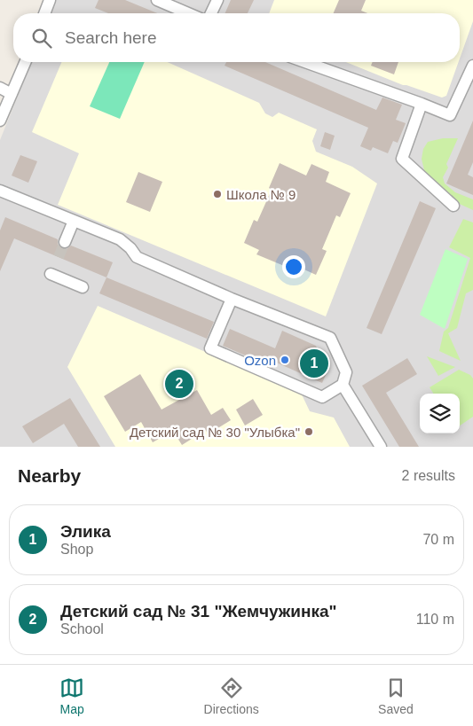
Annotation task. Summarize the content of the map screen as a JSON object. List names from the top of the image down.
{
  "places": ["Школа № 9", "Ozon", "Детский сад № 30 \"Улыбка\""],
  "page": {
    "search": "Search here",
    "pins": ["1", "2"],
    "heading": ["Nearby", "2 results"],
    "list": [
      {
        "mark": "1",
        "name": "Элика",
        "note": "Shop",
        "value": "70 m"
      },
      {
        "mark": "2",
        "name": "Детский сад № 31 \"Жемчужинка\"",
        "note": "School",
        "value": "110 m"
      }
    ],
    "nav": ["Map", "Directions", "Saved"]
  }
}
